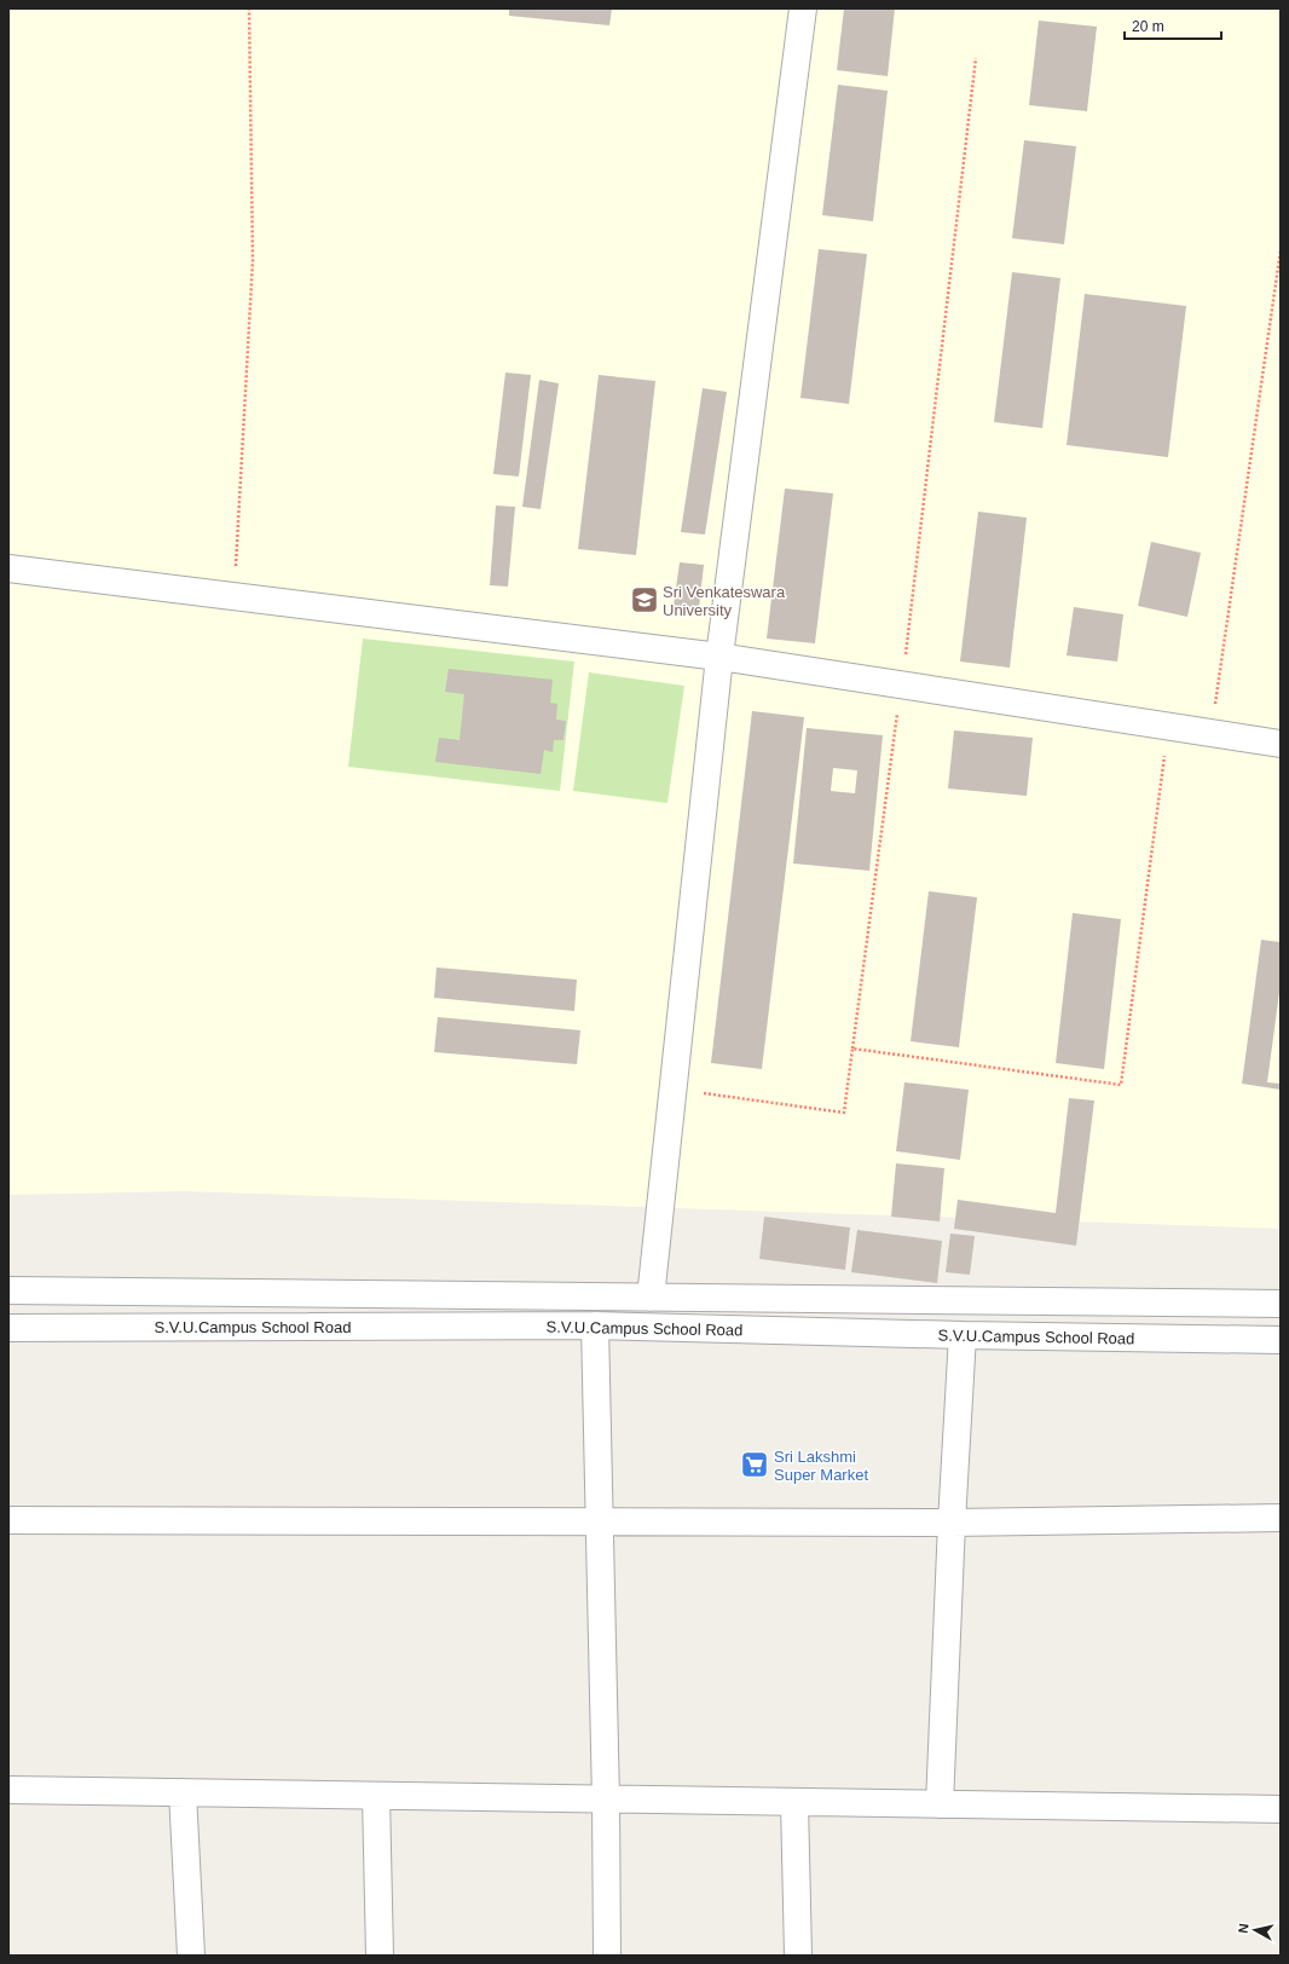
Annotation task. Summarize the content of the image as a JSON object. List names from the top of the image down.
{
  "streets": {
    "street": ["S.V.U.Campus School Road"]
  },
  "places": {
    "school or university": ["Sri Venkateswara University"],
    "supermarket": ["Sri Lakshmi Super Market"]
  },
  "scale_bar": "20 m",
  "north": "left"
}
